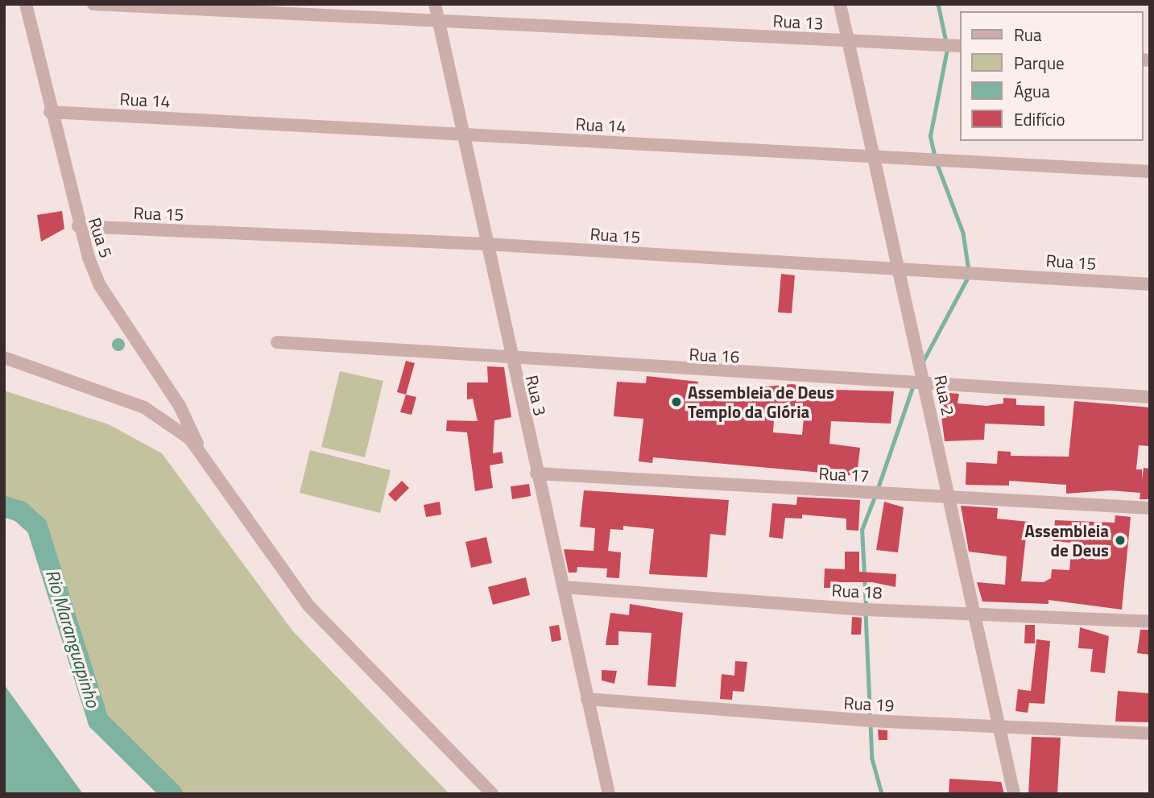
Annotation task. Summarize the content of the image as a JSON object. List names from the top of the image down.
{
  "streets": {
    "street": [
      "Rua 13",
      "Rua 14",
      "Rua 15",
      "Rua 5",
      "Rua 16",
      "Rua 3",
      "Rua 2",
      "Rua 17",
      "Rua 18",
      "Rua 19"
    ]
  },
  "crossings": [
    ["Rua 13", "Rua 3"],
    ["Rua 13", "Rua 2"],
    ["Rua 14", "Rua 5"],
    ["Rua 14", "Rua 3"],
    ["Rua 14", "Rua 2"],
    ["Rua 15", "Rua 5"],
    ["Rua 15", "Rua 3"],
    ["Rua 15", "Rua 2"],
    ["Rua 16", "Rua 3"],
    ["Rua 16", "Rua 2"],
    ["Rua 3", "Rua 17"],
    ["Rua 3", "Rua 18"],
    ["Rua 3", "Rua 19"],
    ["Rua 2", "Rua 17"],
    ["Rua 2", "Rua 18"],
    ["Rua 2", "Rua 19"]
  ],
  "water": ["Rio Maranguapinho"],
  "places": ["Assembleia de Deus Templo da Glória", "Assembleia de Deus"],
  "legend": [
    "Rua",
    "Parque",
    "Água",
    "Edifício"
  ]
}
